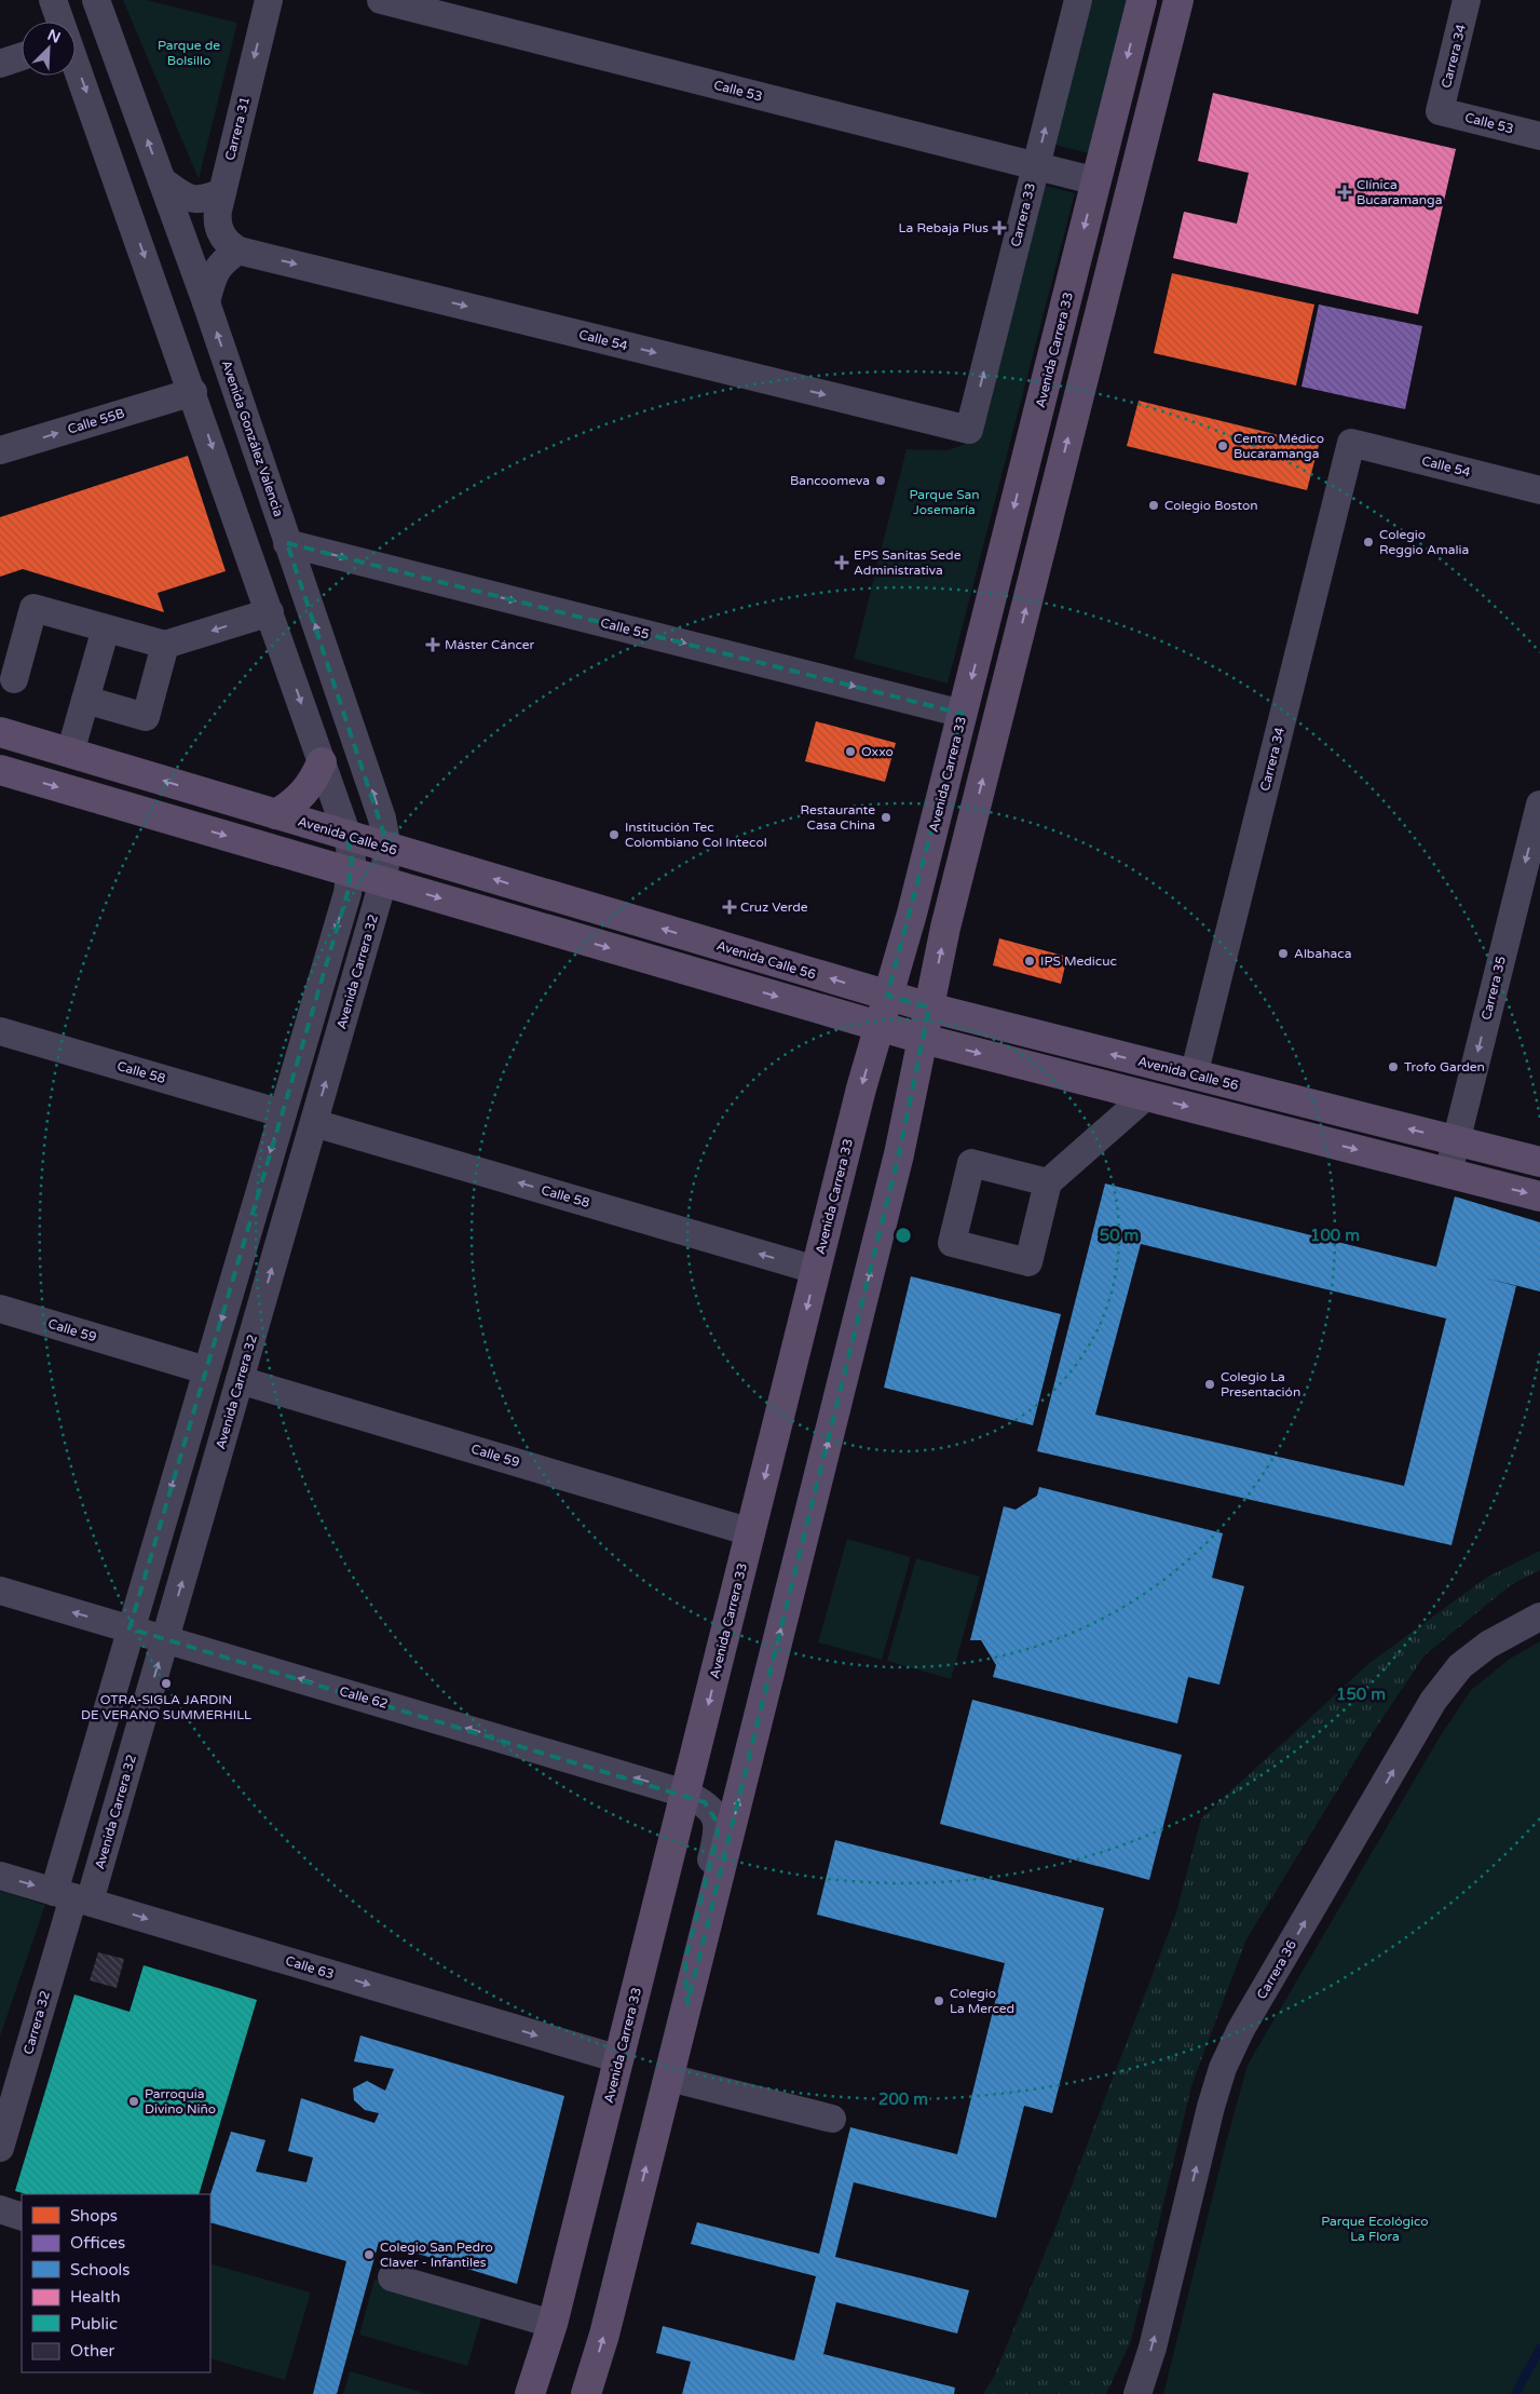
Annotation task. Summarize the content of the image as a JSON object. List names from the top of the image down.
{
  "streets": {
    "main road": ["Avenida Carrera 33", "Avenida Calle 56"],
    "street": [
      "Carrera 34",
      "Calle 53",
      "Carrera 31",
      "Carrera 33",
      "Calle 54",
      "Calle 55B",
      "Avenida González Valencia",
      "Calle 55",
      "Avenida Carrera 32",
      "Carrera 35",
      "Calle 58",
      "Calle 59",
      "Calle 62",
      "Calle 63",
      "Carrera 36",
      "Carrera 32"
    ]
  },
  "crossings": [
    ["Carrera 34", "Calle 53"],
    ["Carrera 34", "Calle 54"],
    ["Carrera 34", "Avenida Calle 56"],
    ["Calle 53", "Carrera 33"],
    ["Calle 53", "Avenida Carrera 33"],
    ["Carrera 31", "Calle 54"],
    ["Carrera 33", "Calle 54"],
    ["Avenida Carrera 33", "Calle 55"],
    ["Avenida Carrera 33", "Avenida Calle 56"],
    ["Avenida Carrera 33", "Calle 58"],
    ["Avenida Carrera 33", "Calle 59"],
    ["Avenida Carrera 33", "Calle 62"],
    ["Avenida Carrera 33", "Calle 63"],
    ["Avenida González Valencia", "Calle 55"],
    ["Avenida González Valencia", "Avenida Calle 56"],
    ["Avenida González Valencia", "Avenida Carrera 32"],
    ["Avenida Calle 56", "Carrera 35"],
    ["Avenida Carrera 32", "Calle 58"],
    ["Avenida Carrera 32", "Calle 59"],
    ["Avenida Carrera 32", "Calle 62"],
    ["Avenida Carrera 32", "Calle 63"],
    ["Avenida Carrera 32", "Carrera 32"],
    ["Calle 63", "Carrera 32"]
  ],
  "one_way": [
    "Carrera 31",
    "Carrera 33",
    "Calle 54",
    "Calle 55",
    "Carrera 35",
    "Calle 58",
    "Calle 62",
    "Calle 63",
    "Carrera 36"
  ],
  "parks": ["Parque de Bolsillo", "Parque San Josemaría", "Parque Ecológico La Flora"],
  "places": {
    "health": [
      "Clínica Bucaramanga",
      "La Rebaja Plus",
      "EPS Sanitas Sede Administrativa",
      "Máster Cáncer",
      "Cruz Verde"
    ],
    "other": [
      "Centro Médico Bucaramanga",
      "Bancoomeva",
      "Colegio Boston",
      "Colegio Reggio Amalia",
      "Oxxo",
      "Restaurante Casa China",
      "Institución Tec Colombiano Col Intecol",
      "Albahaca",
      "IPS Medicuc",
      "Trofo Garden",
      "Colegio La Presentación",
      "OTRA-SIGLA JARDIN DE VERANO SUMMERHILL",
      "Colegio La Merced",
      "Parroquia Divino Niño",
      "Colegio San Pedro Claver - Infantiles"
    ]
  },
  "legend": [
    "Shops",
    "Offices",
    "Schools",
    "Health",
    "Public",
    "Other"
  ],
  "north": "top right",
  "rings": [
    "50 m",
    "100 m",
    "150 m",
    "200 m"
  ]
}
